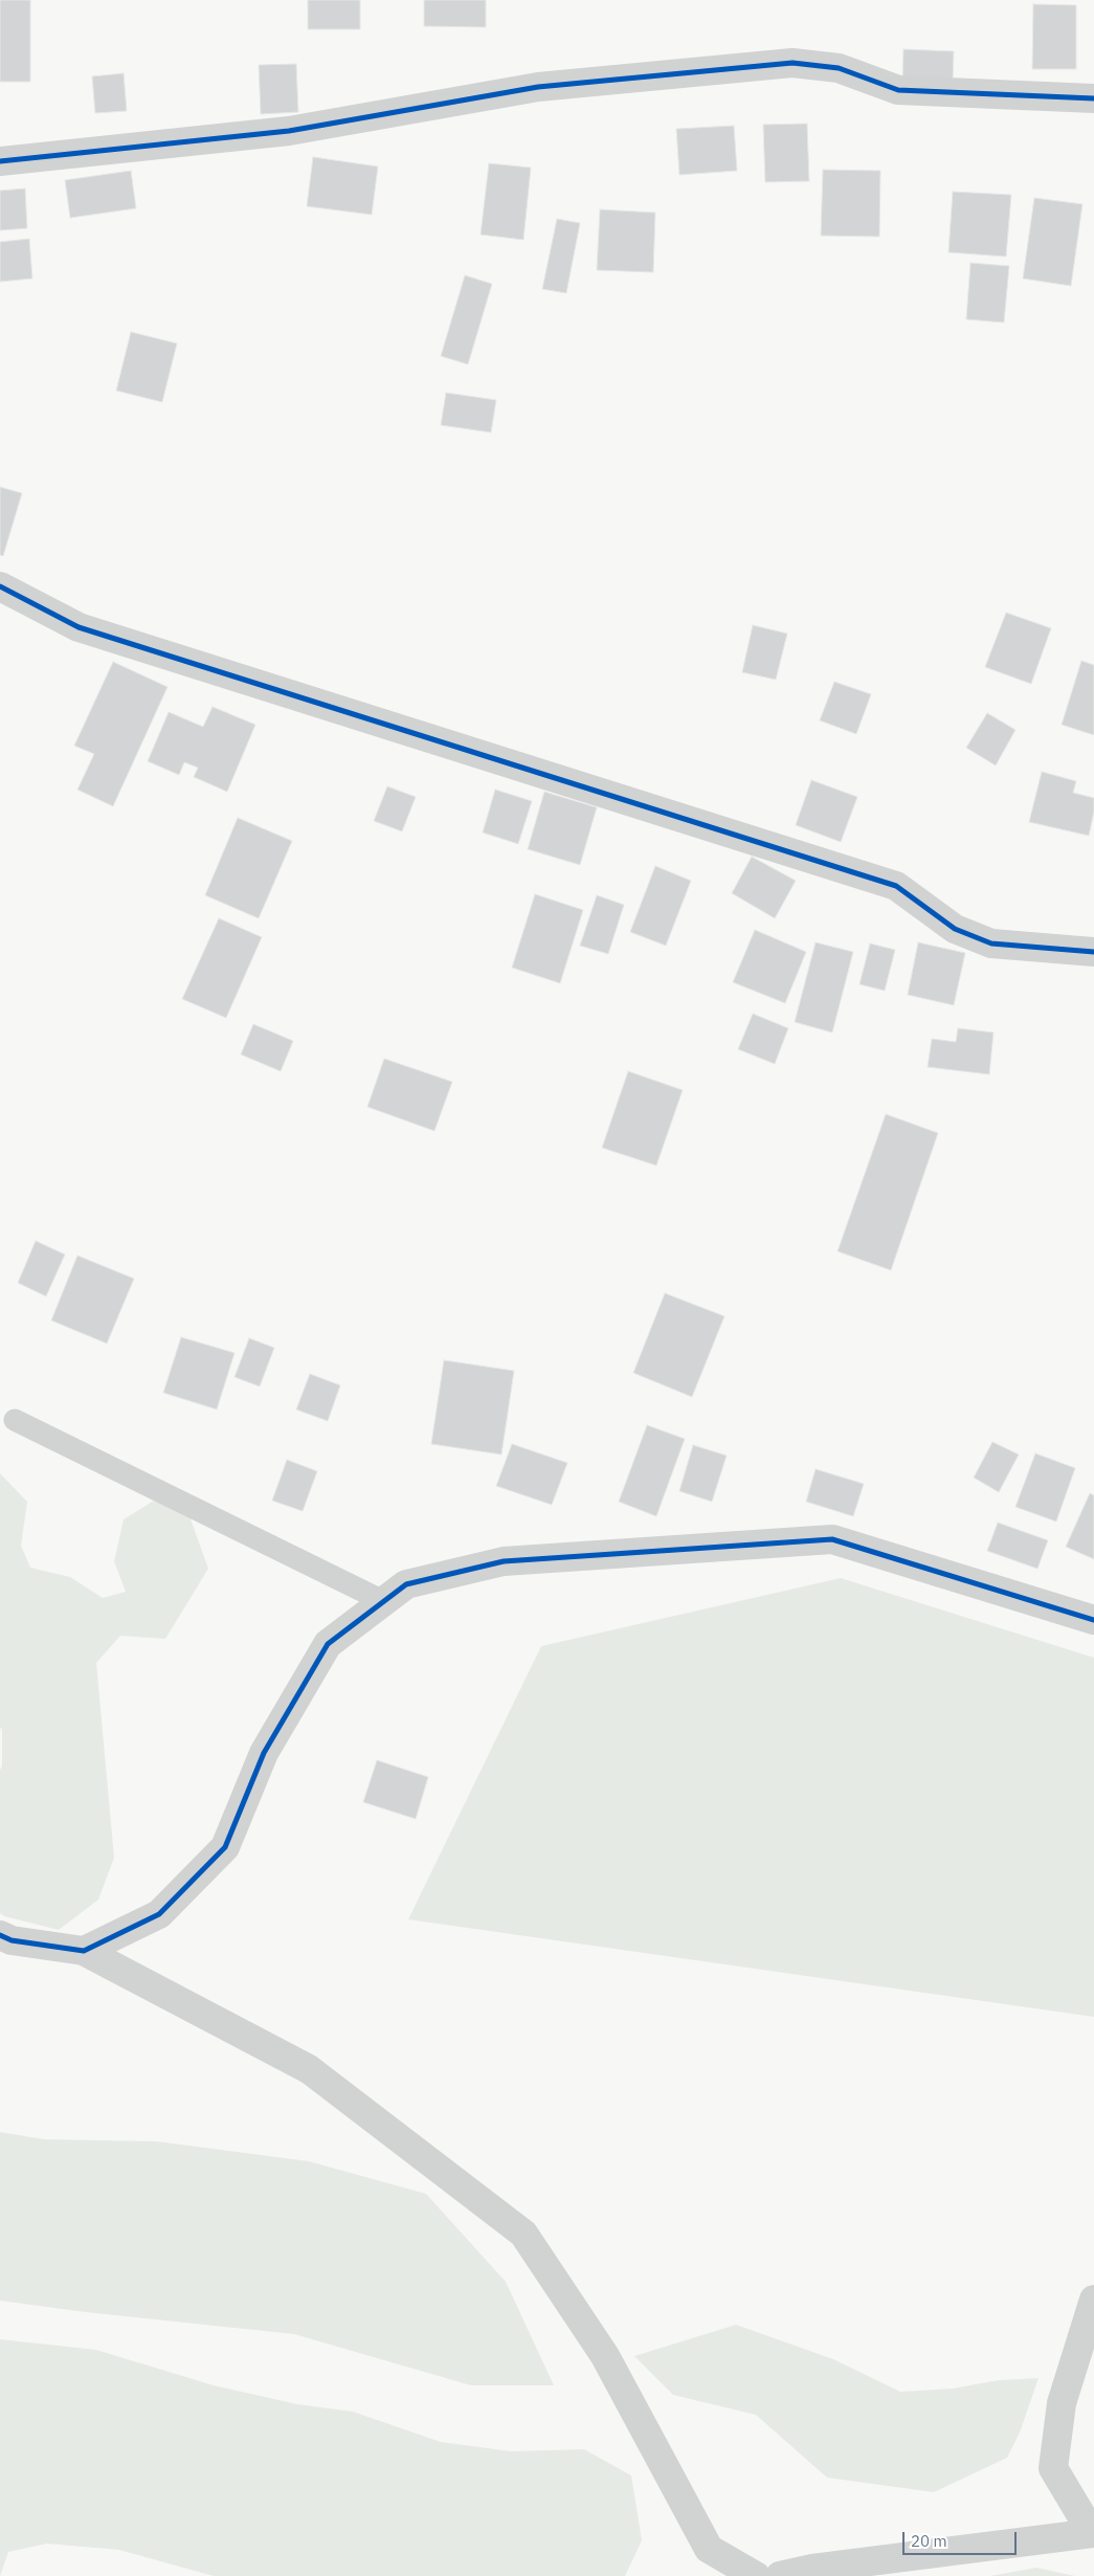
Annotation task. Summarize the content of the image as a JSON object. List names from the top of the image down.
{
  "scale_bar": "20 m"
}
